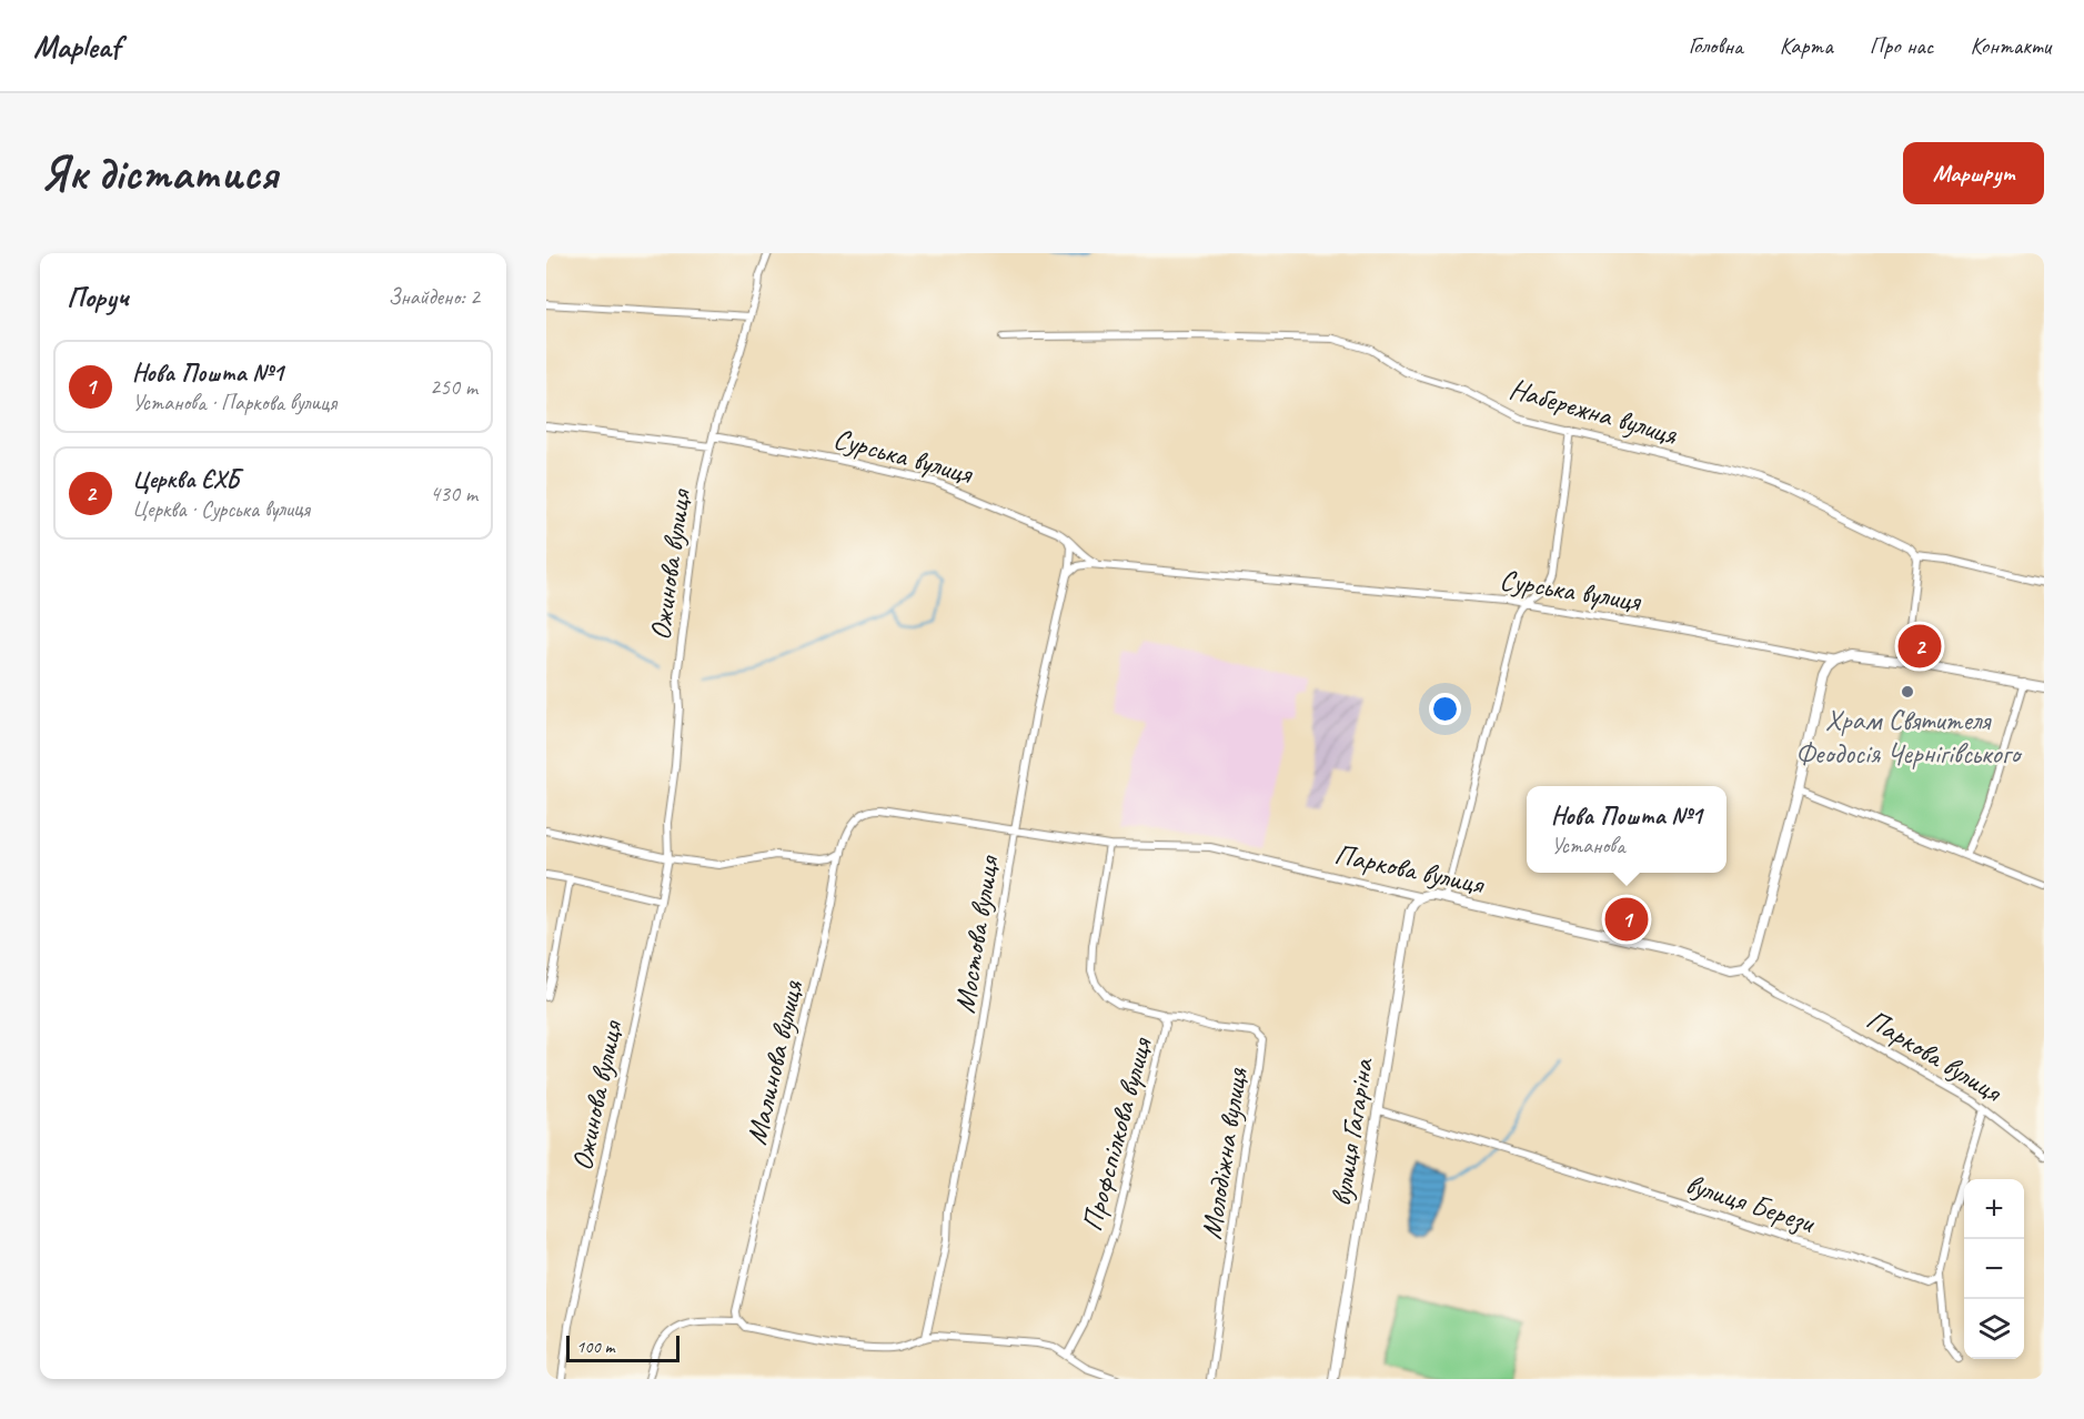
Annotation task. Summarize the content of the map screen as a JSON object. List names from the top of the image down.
{
  "streets": {
    "street": [
      "Набережна вулиця",
      "Сурська вулиця",
      "Ожинова вулиця",
      "Паркова вулиця",
      "Мостова вулиця",
      "Малинова вулиця",
      "вулиця Гагаріна",
      "Профспілкова вулиця",
      "Молодіжна вулиця",
      "вулиця Берези"
    ]
  },
  "crossings": [
    ["Сурська вулиця", "Ожинова вулиця"],
    ["Сурська вулиця", "Мостова вулиця"],
    ["Паркова вулиця", "Мостова вулиця"],
    ["Паркова вулиця", "Малинова вулиця"],
    ["Паркова вулиця", "вулиця Гагаріна"],
    ["Паркова вулиця", "Профспілкова вулиця"],
    ["вулиця Гагаріна", "вулиця Берези"],
    ["Профспілкова вулиця", "Молодіжна вулиця"]
  ],
  "places": ["Храм Святителя Феодосія Чернігівського"],
  "scale_bar": "100 m",
  "page": {
    "header": "Mapleaf",
    "nav": [
      "Головна",
      "Карта",
      "Про нас",
      "Контакти"
    ],
    "buttons": "Маршрут",
    "title": "Як дістатися",
    "heading": ["Поруч", "Знайдено: 2"],
    "list": [
      {
        "mark": "1",
        "name": "Нова Пошта №1",
        "note": "Установа · Паркова вулиця",
        "value": "250 m"
      },
      {
        "mark": "2",
        "name": "Церква ЄХБ",
        "note": "Церква · Сурська вулиця",
        "value": "430 m"
      }
    ],
    "pins": ["2", "1"],
    "popup": ["Нова Пошта №1", "Установа"],
    "map_buttons": ["+", "−"],
    "scale": "100 m"
  }
}
